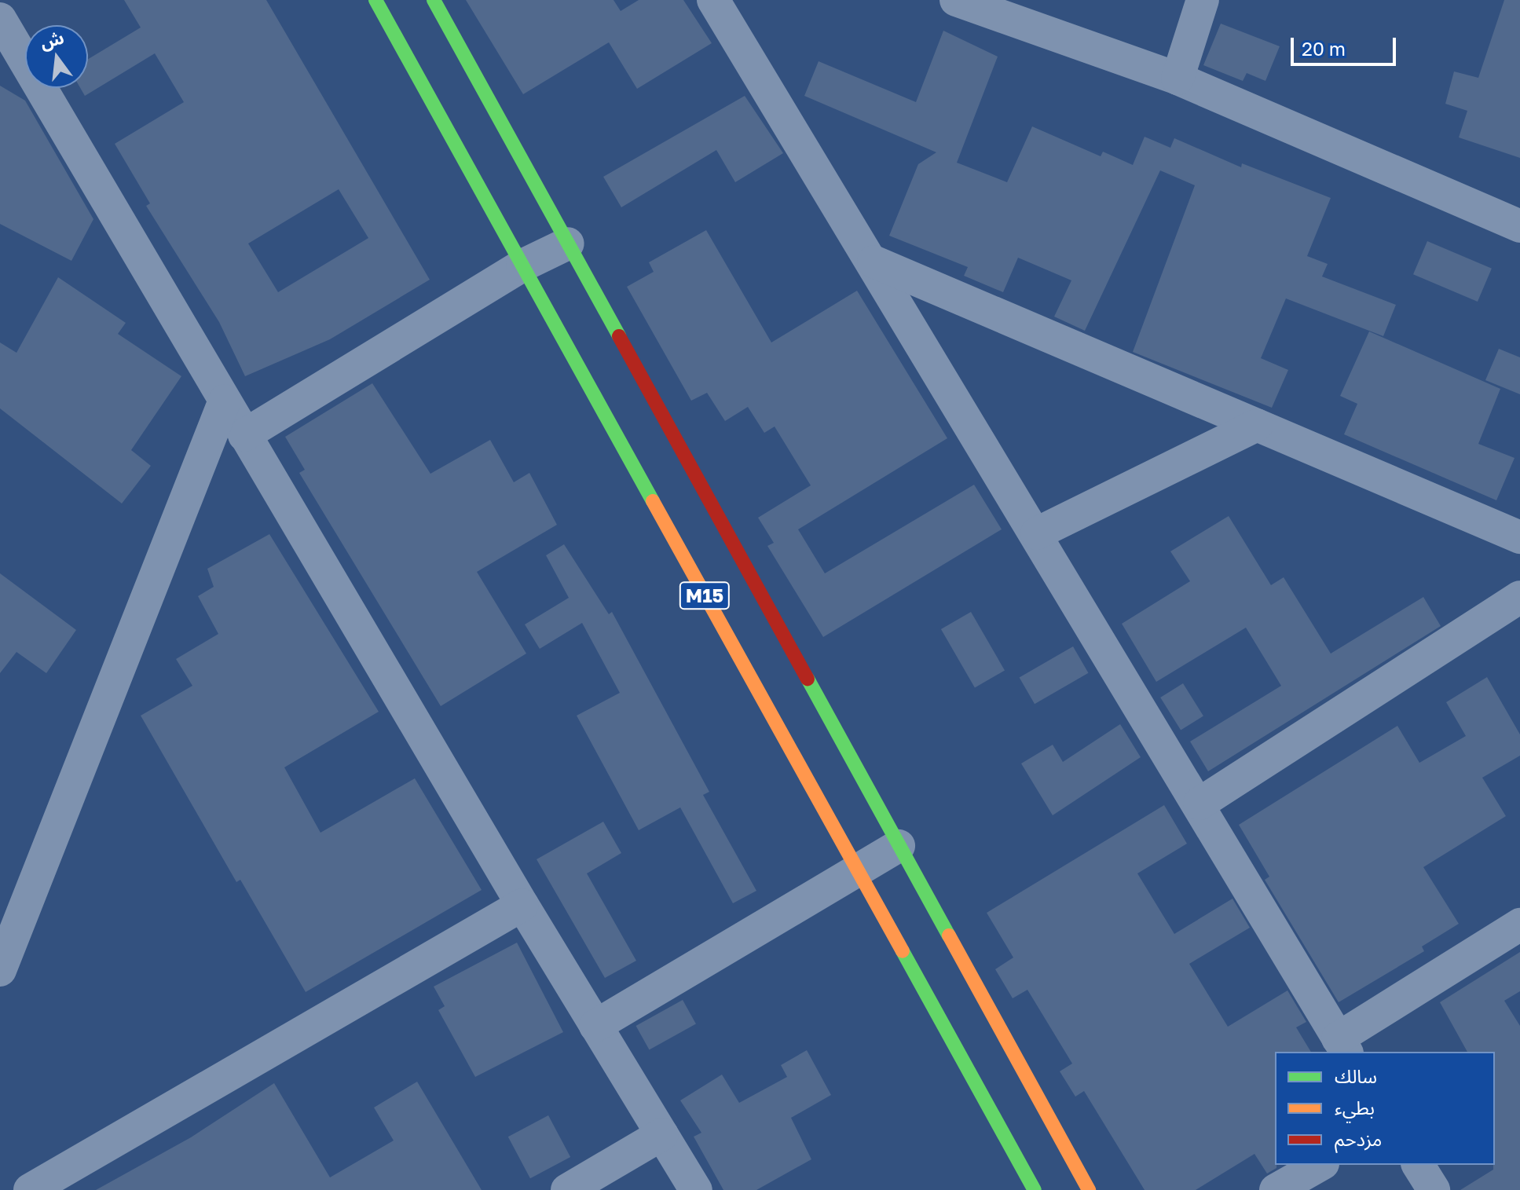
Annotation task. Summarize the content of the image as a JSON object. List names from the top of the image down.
{
  "streets": {
    "highway": ["M15"]
  },
  "legend": ["سالك", "بطيء", "مزدحم"],
  "scale_bar": "20 m",
  "north": "top"
}
